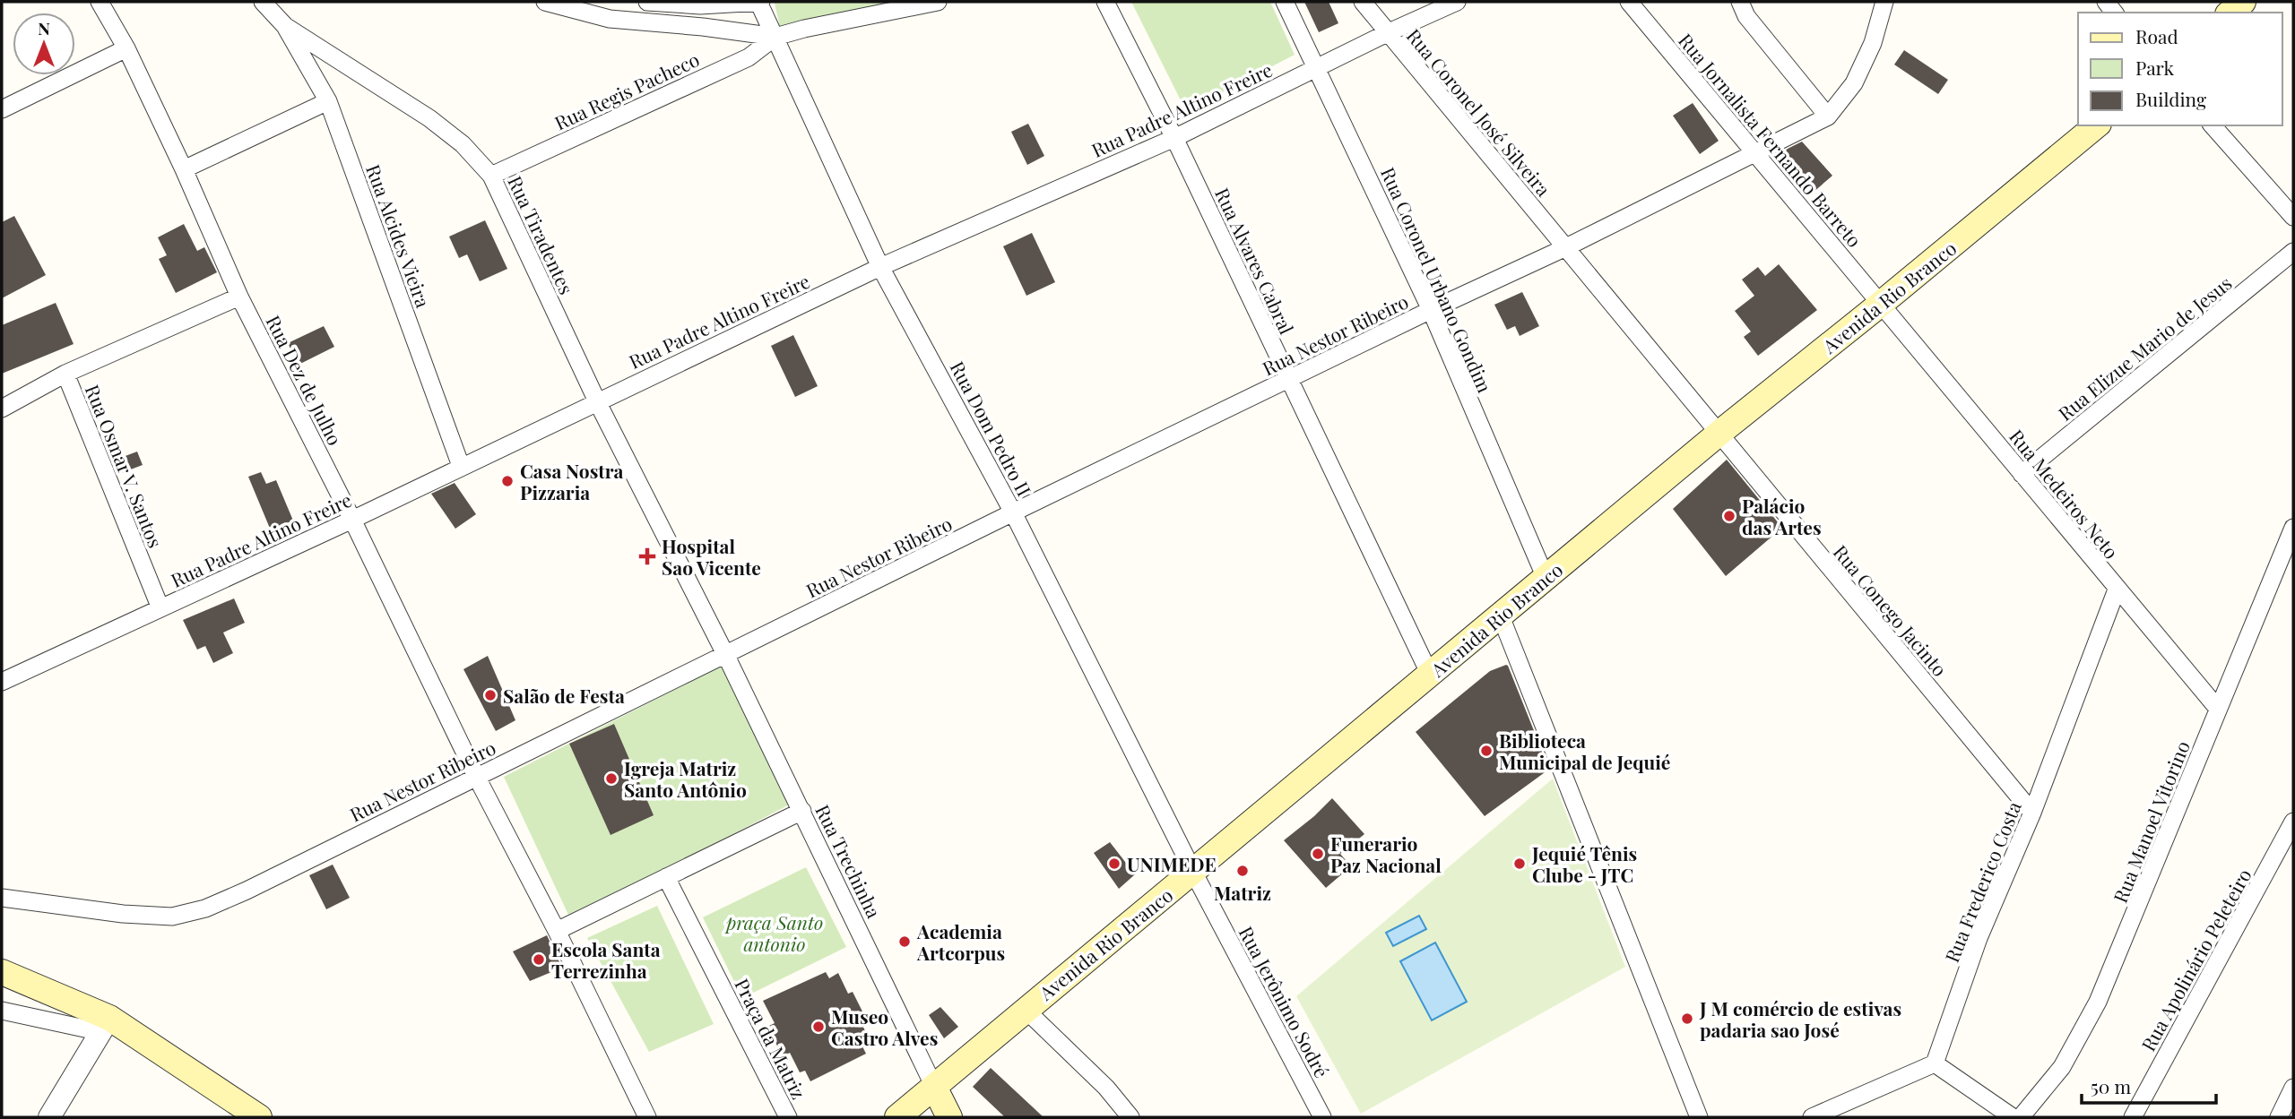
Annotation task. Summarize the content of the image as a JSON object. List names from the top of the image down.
{
  "streets": {
    "main road": ["Avenida Rio Branco"],
    "street": [
      "Rua Regis Pacheco",
      "Rua Padre Altino Freire",
      "Rua Coronel José Silveira",
      "Rua Jornalista Fernando Barreto",
      "Rua Tiradentes",
      "Rua Alcides Vieira",
      "Rua Alvares Cabral",
      "Rua Coronel Urbano Gondim",
      "Rua Nestor Ribeiro",
      "Rua Elizue Mario de Jesus",
      "Rua Dez de Julho",
      "Rua Dom Pedro II",
      "Rua Osmar V. Santos",
      "Rua Medeiros Neto",
      "Rua Conego Jacinto",
      "Rua Manoel Vitorino",
      "Rua Trechinha",
      "Rua Frederico Costa",
      "Rua Apolinário Peleteiro",
      "Rua Jerônimo Sodré",
      "Praça da Matriz"
    ]
  },
  "crossings": [
    ["Rua Regis Pacheco", "Rua Tiradentes"],
    ["Rua Regis Pacheco", "Rua Dom Pedro II"],
    ["Rua Padre Altino Freire", "Rua Coronel José Silveira"],
    ["Rua Padre Altino Freire", "Rua Tiradentes"],
    ["Rua Padre Altino Freire", "Rua Alcides Vieira"],
    ["Rua Padre Altino Freire", "Rua Alvares Cabral"],
    ["Rua Padre Altino Freire", "Rua Coronel Urbano Gondim"],
    ["Rua Padre Altino Freire", "Rua Dez de Julho"],
    ["Rua Padre Altino Freire", "Rua Dom Pedro II"],
    ["Rua Padre Altino Freire", "Rua Osmar V. Santos"],
    ["Rua Coronel José Silveira", "Avenida Rio Branco"],
    ["Rua Coronel José Silveira", "Rua Nestor Ribeiro"],
    ["Rua Coronel José Silveira", "Rua Conego Jacinto"],
    ["Rua Jornalista Fernando Barreto", "Avenida Rio Branco"],
    ["Rua Jornalista Fernando Barreto", "Rua Nestor Ribeiro"],
    ["Rua Jornalista Fernando Barreto", "Rua Medeiros Neto"],
    ["Rua Tiradentes", "Rua Alcides Vieira"],
    ["Rua Tiradentes", "Rua Nestor Ribeiro"],
    ["Rua Tiradentes", "Rua Trechinha"],
    ["Rua Alvares Cabral", "Avenida Rio Branco"],
    ["Rua Alvares Cabral", "Rua Nestor Ribeiro"],
    ["Rua Coronel Urbano Gondim", "Avenida Rio Branco"],
    ["Rua Coronel Urbano Gondim", "Rua Nestor Ribeiro"],
    ["Avenida Rio Branco", "Rua Dom Pedro II"],
    ["Avenida Rio Branco", "Rua Medeiros Neto"],
    ["Avenida Rio Branco", "Rua Conego Jacinto"],
    ["Avenida Rio Branco", "Rua Trechinha"],
    ["Avenida Rio Branco", "Rua Jerônimo Sodré"],
    ["Rua Nestor Ribeiro", "Rua Dez de Julho"],
    ["Rua Nestor Ribeiro", "Rua Dom Pedro II"],
    ["Rua Nestor Ribeiro", "Rua Trechinha"],
    ["Rua Elizue Mario de Jesus", "Rua Medeiros Neto"],
    ["Rua Dom Pedro II", "Rua Jerônimo Sodré"],
    ["Rua Medeiros Neto", "Rua Manoel Vitorino"],
    ["Rua Medeiros Neto", "Rua Frederico Costa"],
    ["Rua Conego Jacinto", "Rua Frederico Costa"]
  ],
  "parks": ["praça Santo antonio"],
  "places": {
    "other": [
      "Casa Nostra Pizzaria",
      "Palácio das Artes",
      "Salão de Festa",
      "Biblioteca Municipal de Jequié",
      "Igreja Matriz Santo Antônio",
      "Funerario Paz Nacional",
      "UNIMEDE",
      "Jequié Tênis Clube - JTC",
      "Matriz",
      "Academia Artcorpus",
      "Escola Santa Terrezinha",
      "J M comércio de estivas padaria sao José",
      "Museo Castro Alves"
    ],
    "health": ["Hospital Sao Vicente"]
  },
  "legend": ["Road", "Park", "Building"],
  "scale_bar": "50 m",
  "north": "top"
}
